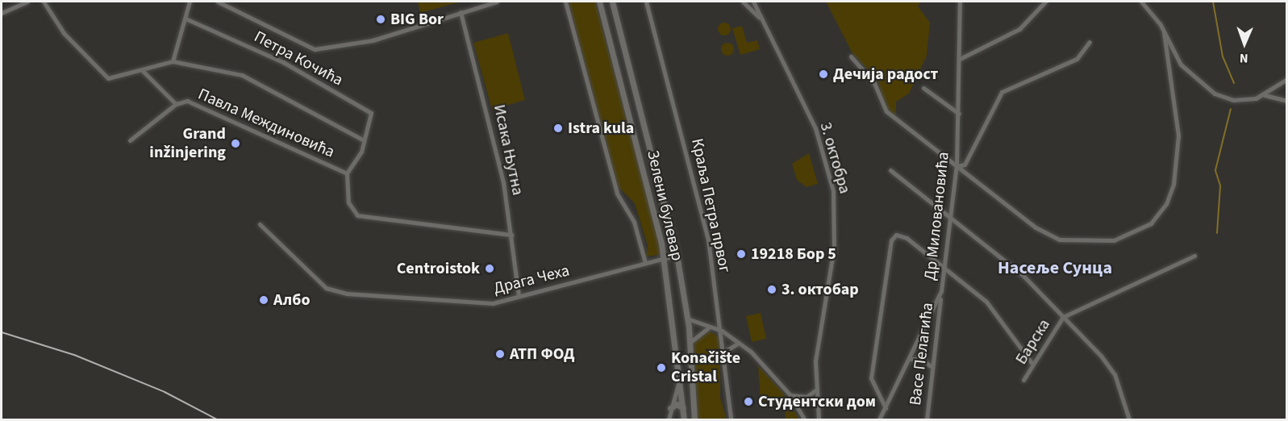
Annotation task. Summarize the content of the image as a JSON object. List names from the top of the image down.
{
  "streets": {
    "street": [
      "Петра Кочића",
      "Павла Междиновића",
      "Исака Њутна",
      "3. октобра",
      "Зелени булевар",
      "Краља Петра првог",
      "Др Миловановића",
      "Драга Чеха",
      "Барска",
      "Васе Пелагића"
    ]
  },
  "crossings": [
    ["Исака Њутна", "Драга Чеха"],
    ["Зелени булевар", "Драга Чеха"],
    ["Др Миловановића", "Васе Пелагића"]
  ],
  "districts": ["Насеље Сунца"],
  "places": [
    "BIG Bor",
    "Дечија радост",
    "Istra kula",
    "Grand inžinjering",
    "19218 Бор 5",
    "Centroistok",
    "3. октобар",
    "Албо",
    "АТП ФОД",
    "Konačište Cristal",
    "Студентски дом"
  ],
  "north": "bottom"
}
